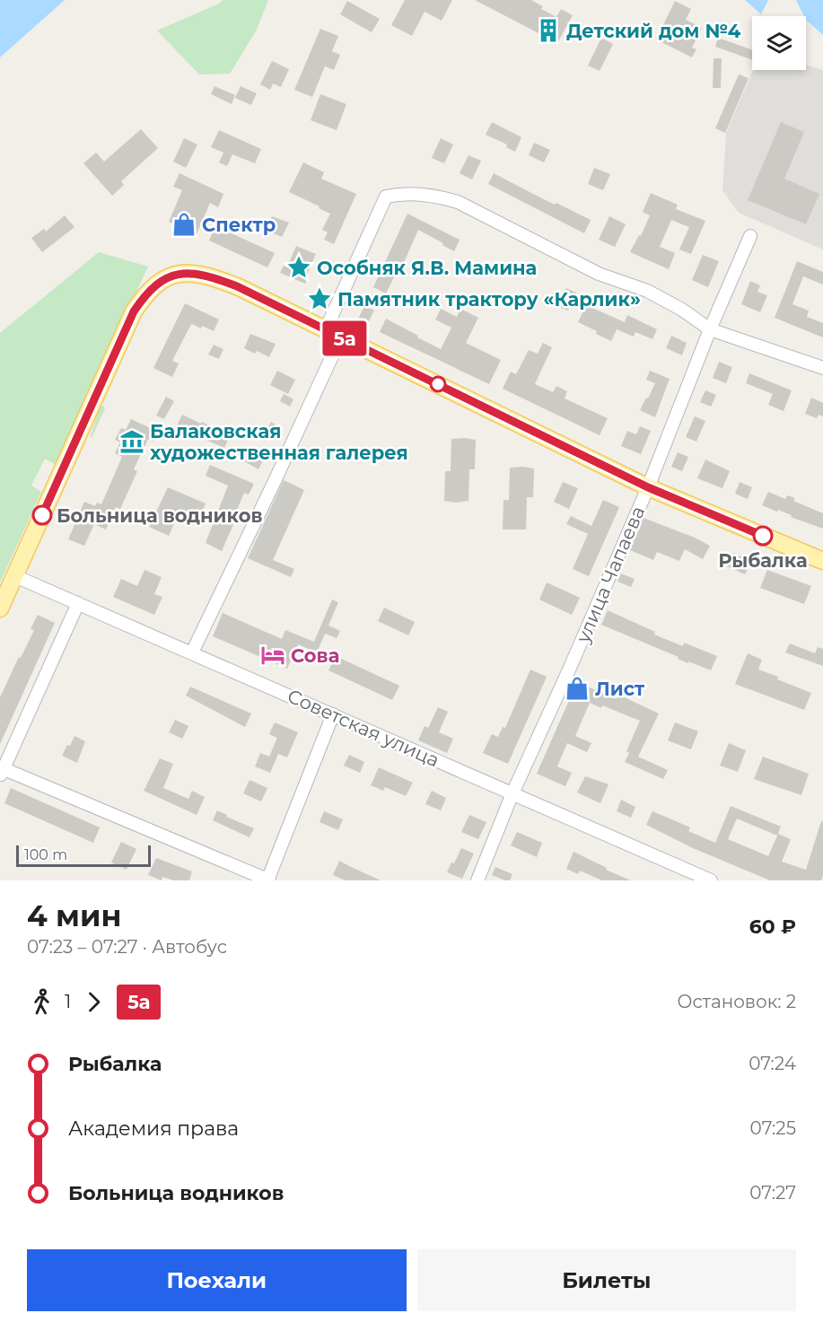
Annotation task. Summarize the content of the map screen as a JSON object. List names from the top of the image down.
{
  "streets": {
    "street": ["улица Чапаева", "Советская улица"]
  },
  "crossings": [
    ["улица Чапаева", "Советская улица"]
  ],
  "places": {
    "building": ["Детский дом №4"],
    "shop": ["Спектр", "Лист"],
    "place": ["Особняк Я.В. Мамина", "Памятник трактору «Карлик»"],
    "museum": ["Балаковская художественная галерея"],
    "other": ["Больница водников", "Рыбалка"],
    "hotel": ["Сова"]
  },
  "lines": ["bus line 5а"],
  "scale_bar": "100 m",
  "page": {
    "on_map": "5а",
    "scale": "100 m",
    "heading": ["4 мин", "07:23 – 07:27 · Автобус", "60 ₽"],
    "legs": ["1", "5а", "Остановок: 2"],
    "list": [
      {
        "name": "Рыбалка",
        "value": "07:24"
      },
      {
        "name": "Академия права",
        "value": "07:25"
      },
      {
        "name": "Больница водников",
        "value": "07:27"
      }
    ],
    "buttons": ["Поехали", "Билеты"]
  }
}
